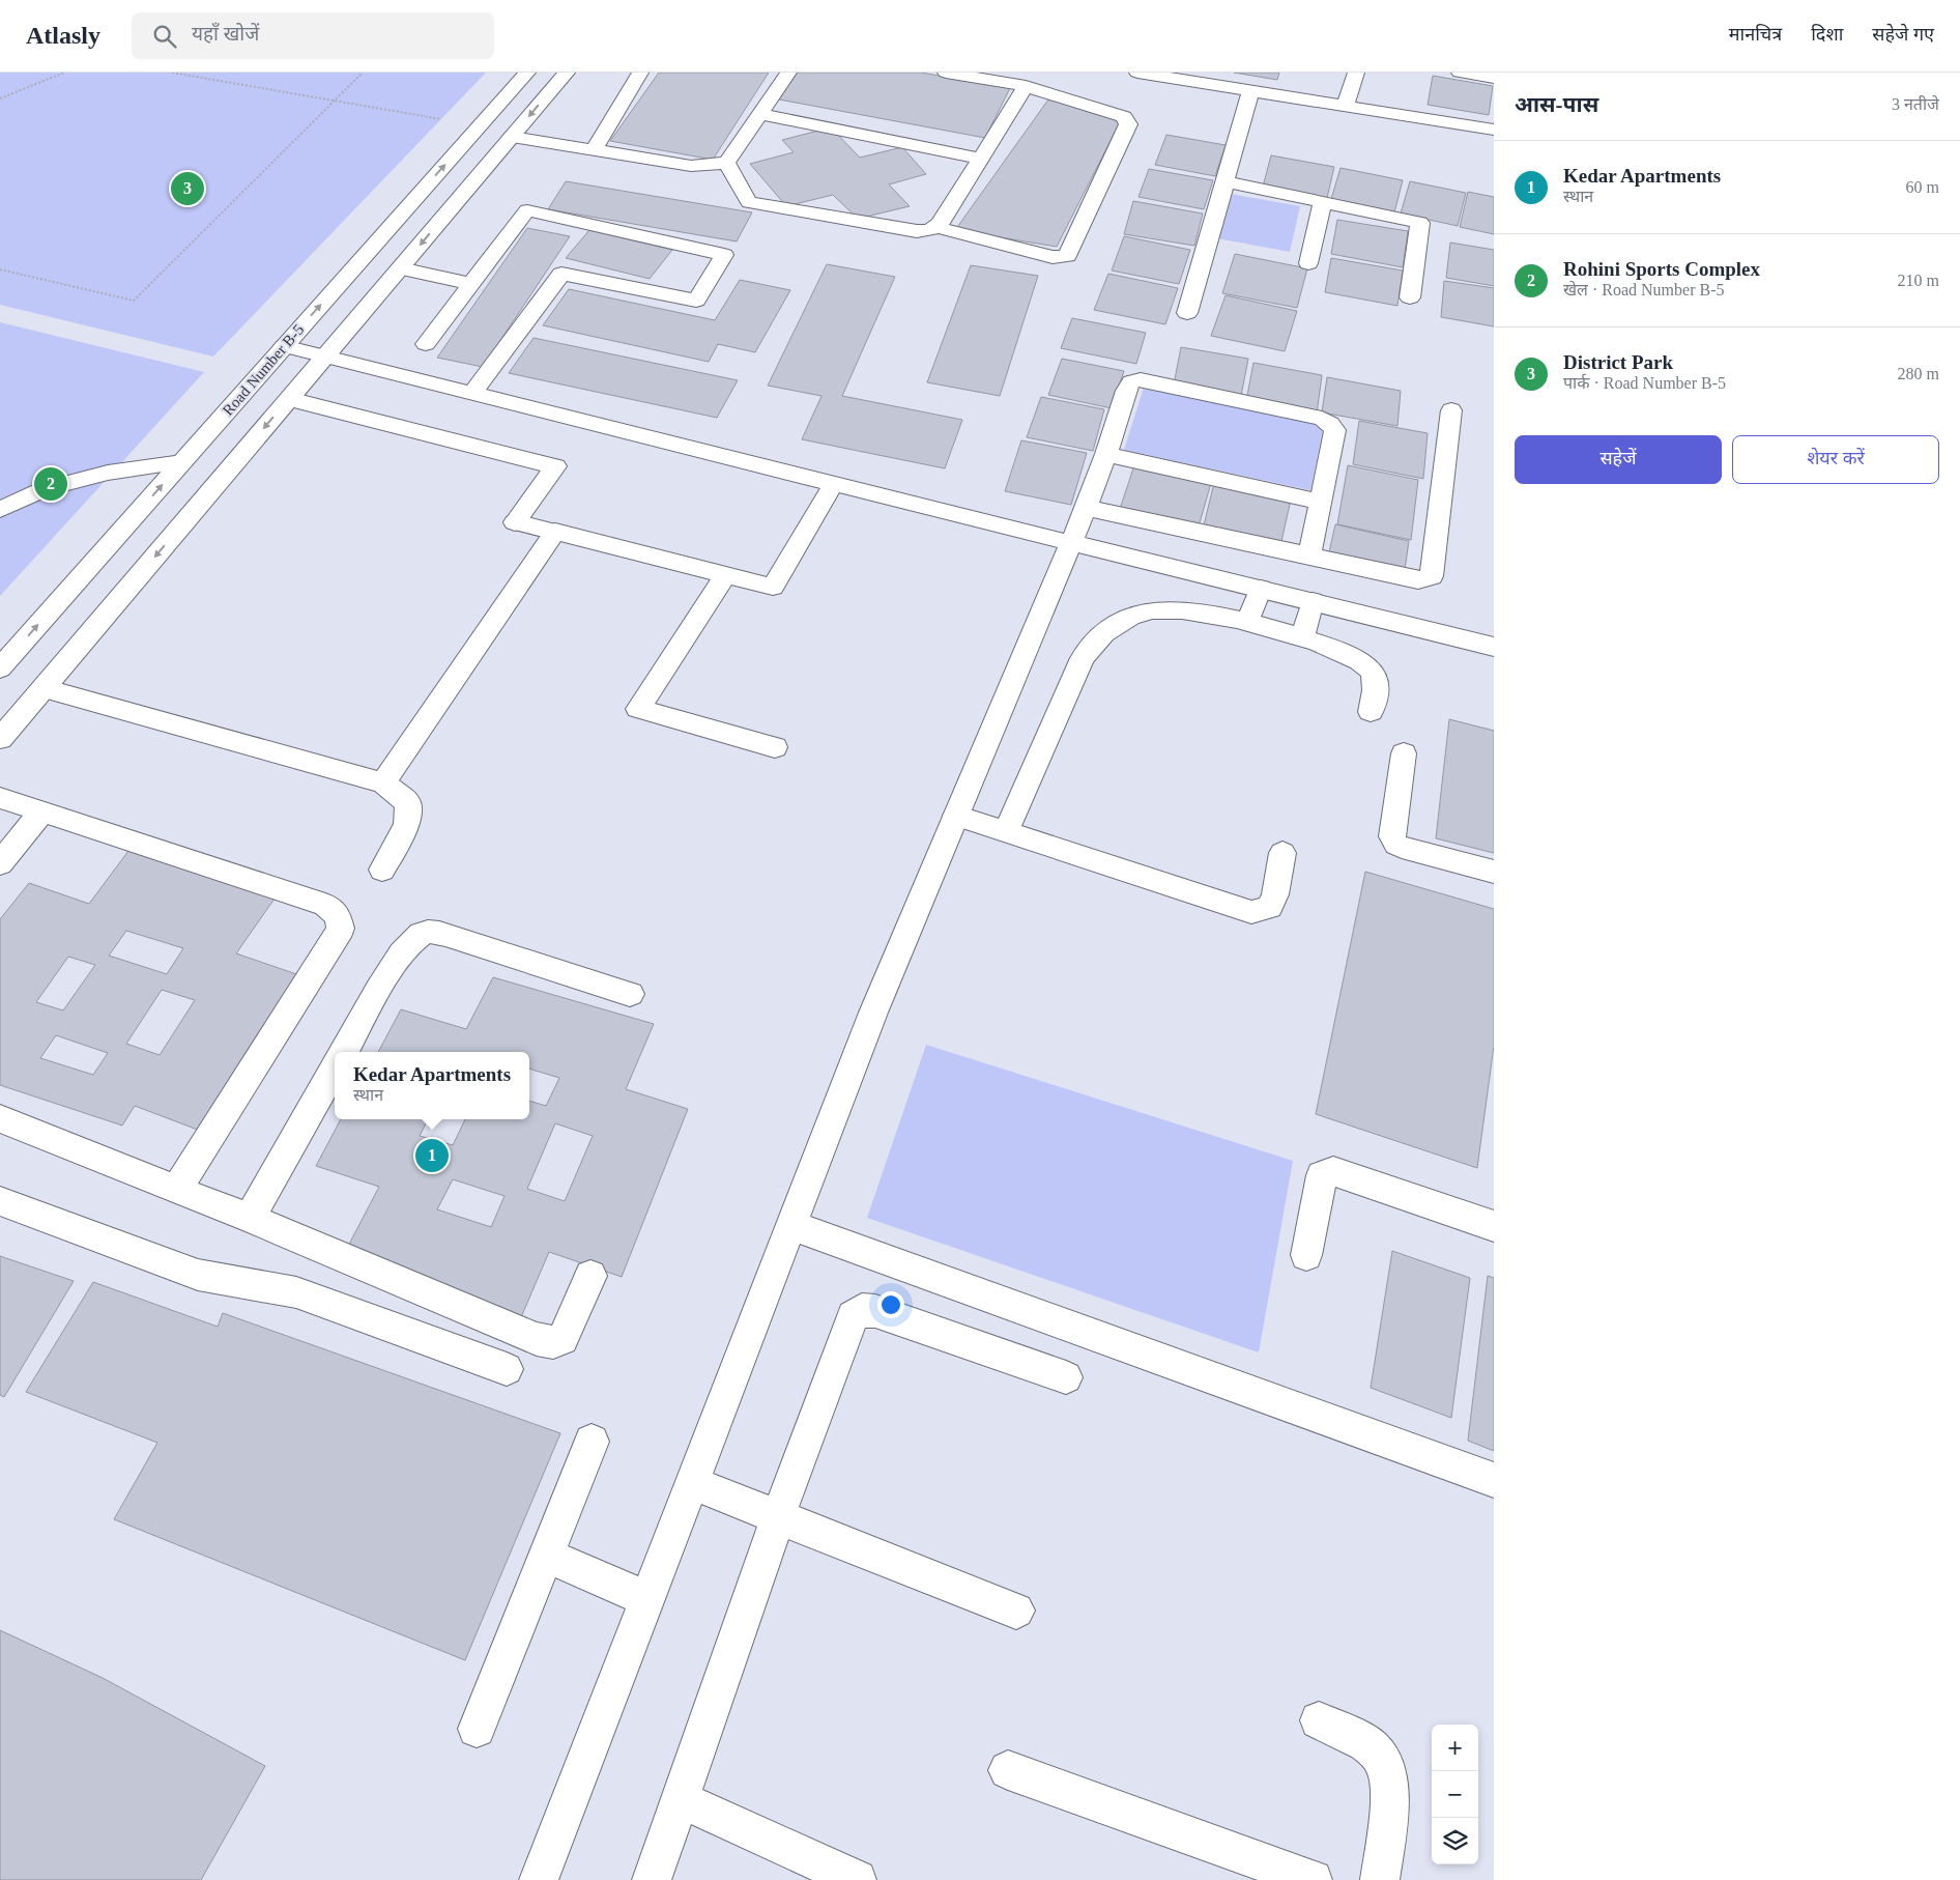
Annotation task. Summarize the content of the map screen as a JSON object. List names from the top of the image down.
{
  "streets": {
    "street": ["Road Number B-5"]
  },
  "page": {
    "header": "Atlasly",
    "search": "यहाँ खोजें",
    "nav": ["मानचित्र", "दिशा", "सहेजे गए"],
    "heading": ["आस-पास", "3 नतीजे"],
    "list": [
      {
        "mark": "1",
        "name": "Kedar Apartments",
        "note": "स्थान",
        "value": "60 m"
      },
      {
        "mark": "2",
        "name": "Rohini Sports Complex",
        "note": "खेल · Road Number B-5",
        "value": "210 m"
      },
      {
        "mark": "3",
        "name": "District Park",
        "note": "पार्क · Road Number B-5",
        "value": "280 m"
      }
    ],
    "pins": ["3", "2", "1"],
    "buttons": ["सहेजें", "शेयर करें"],
    "popup": ["Kedar Apartments", "स्थान"],
    "map_buttons": ["+", "−"]
  }
}
